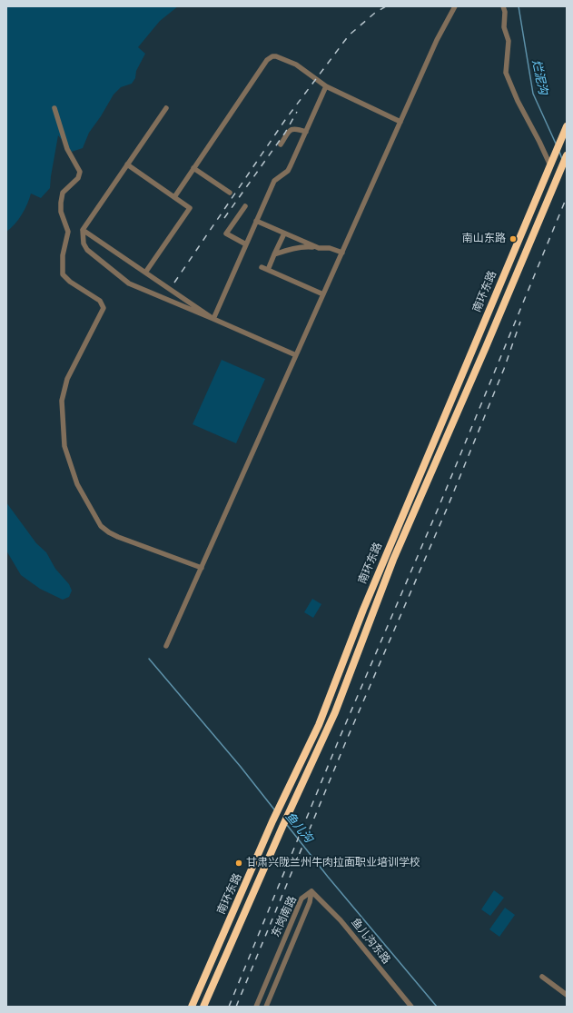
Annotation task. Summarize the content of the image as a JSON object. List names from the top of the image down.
{
  "streets": {
    "highway": ["南环东路"],
    "street": ["东岗南路", "鱼儿沟东路"]
  },
  "crossings": [
    ["东岗南路", "鱼儿沟东路"]
  ],
  "water": ["烂泥沟", "鱼儿沟"],
  "places": ["南山东路", "甘肃兴陇兰州牛肉拉面职业培训学校"]
}
